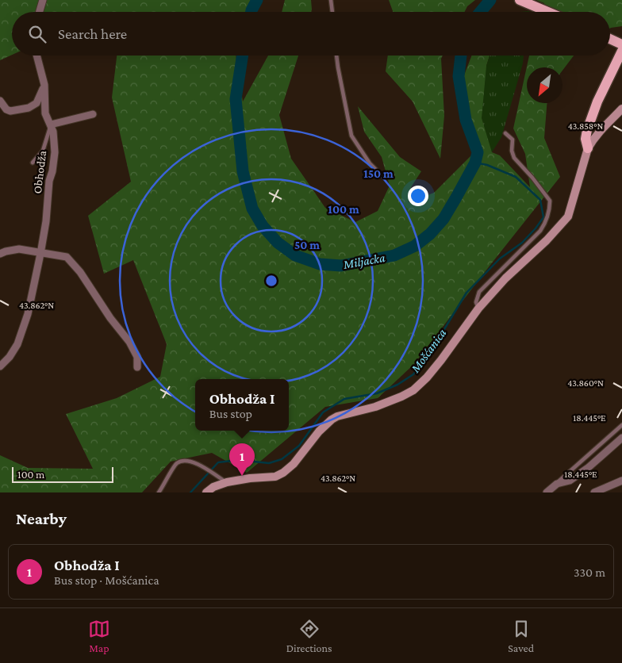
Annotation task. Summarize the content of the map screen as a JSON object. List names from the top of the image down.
{
  "streets": {
    "street": ["Obhodža"]
  },
  "water": ["Miljacka", "Mošćanica"],
  "scale_bar": "100 m",
  "north": "bottom left",
  "page": {
    "search": "Search here",
    "popup": ["Obhodža I", "Bus stop"],
    "pins": "1",
    "scale": "100 m",
    "heading": "Nearby",
    "list": [
      {
        "mark": "1",
        "name": "Obhodža I",
        "note": "Bus stop · Mošćanica",
        "value": "330 m"
      }
    ],
    "nav": ["Map", "Directions", "Saved"]
  },
  "coordinates": [
    "43.858°N",
    "43.862°N",
    "43.860°N",
    "18.445°E"
  ],
  "rings": ["150 m", "100 m", "50 m"]
}
